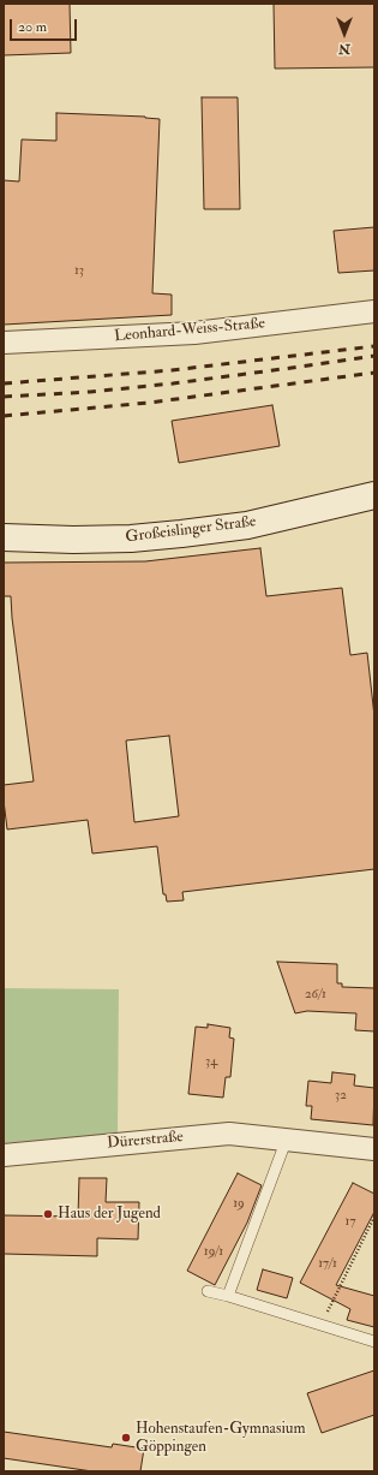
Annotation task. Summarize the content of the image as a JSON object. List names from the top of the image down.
{
  "streets": {
    "main road": ["Großeislinger Straße"],
    "street": ["Leonhard-Weiss-Straße", "Dürerstraße"]
  },
  "places": ["Haus der Jugend", "Hohenstaufen-Gymnasium Göppingen"],
  "house_numbers": [
    "13",
    "26/1",
    "34",
    "32",
    "19",
    "17",
    "19/1",
    "17/1"
  ],
  "scale_bar": "20 m",
  "north": "bottom"
}
